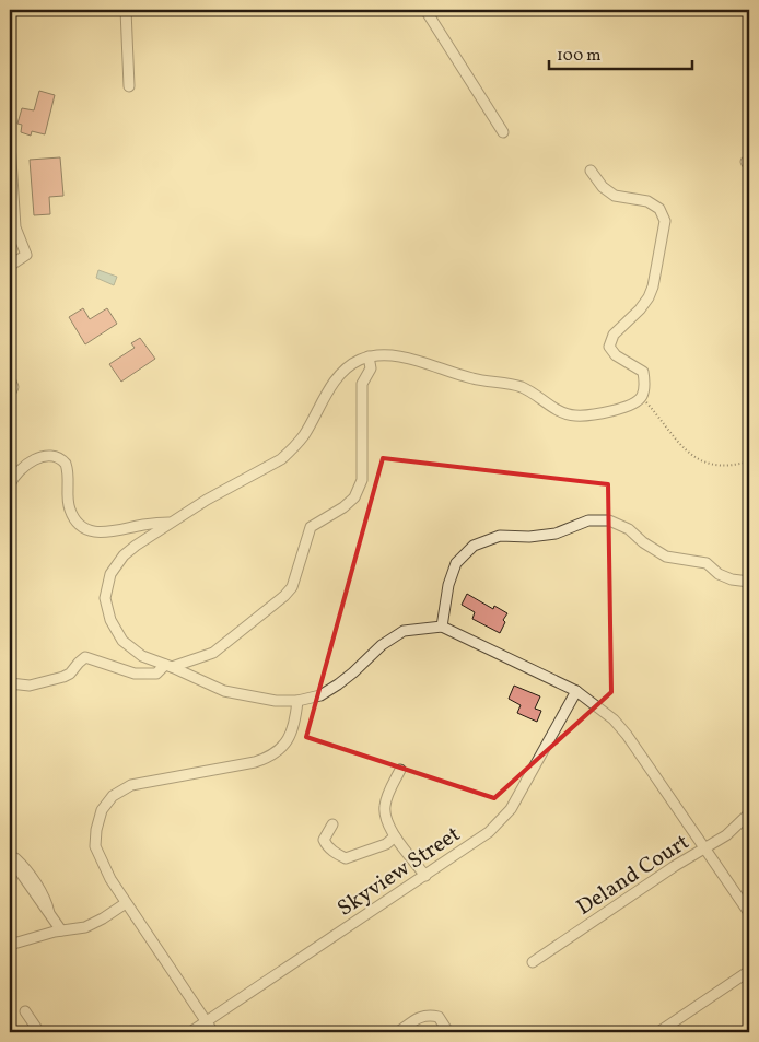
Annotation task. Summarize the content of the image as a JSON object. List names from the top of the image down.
{
  "streets": {
    "street": ["Skyview Street", "Deland Court"]
  },
  "scale_bar": "100 m"
}
